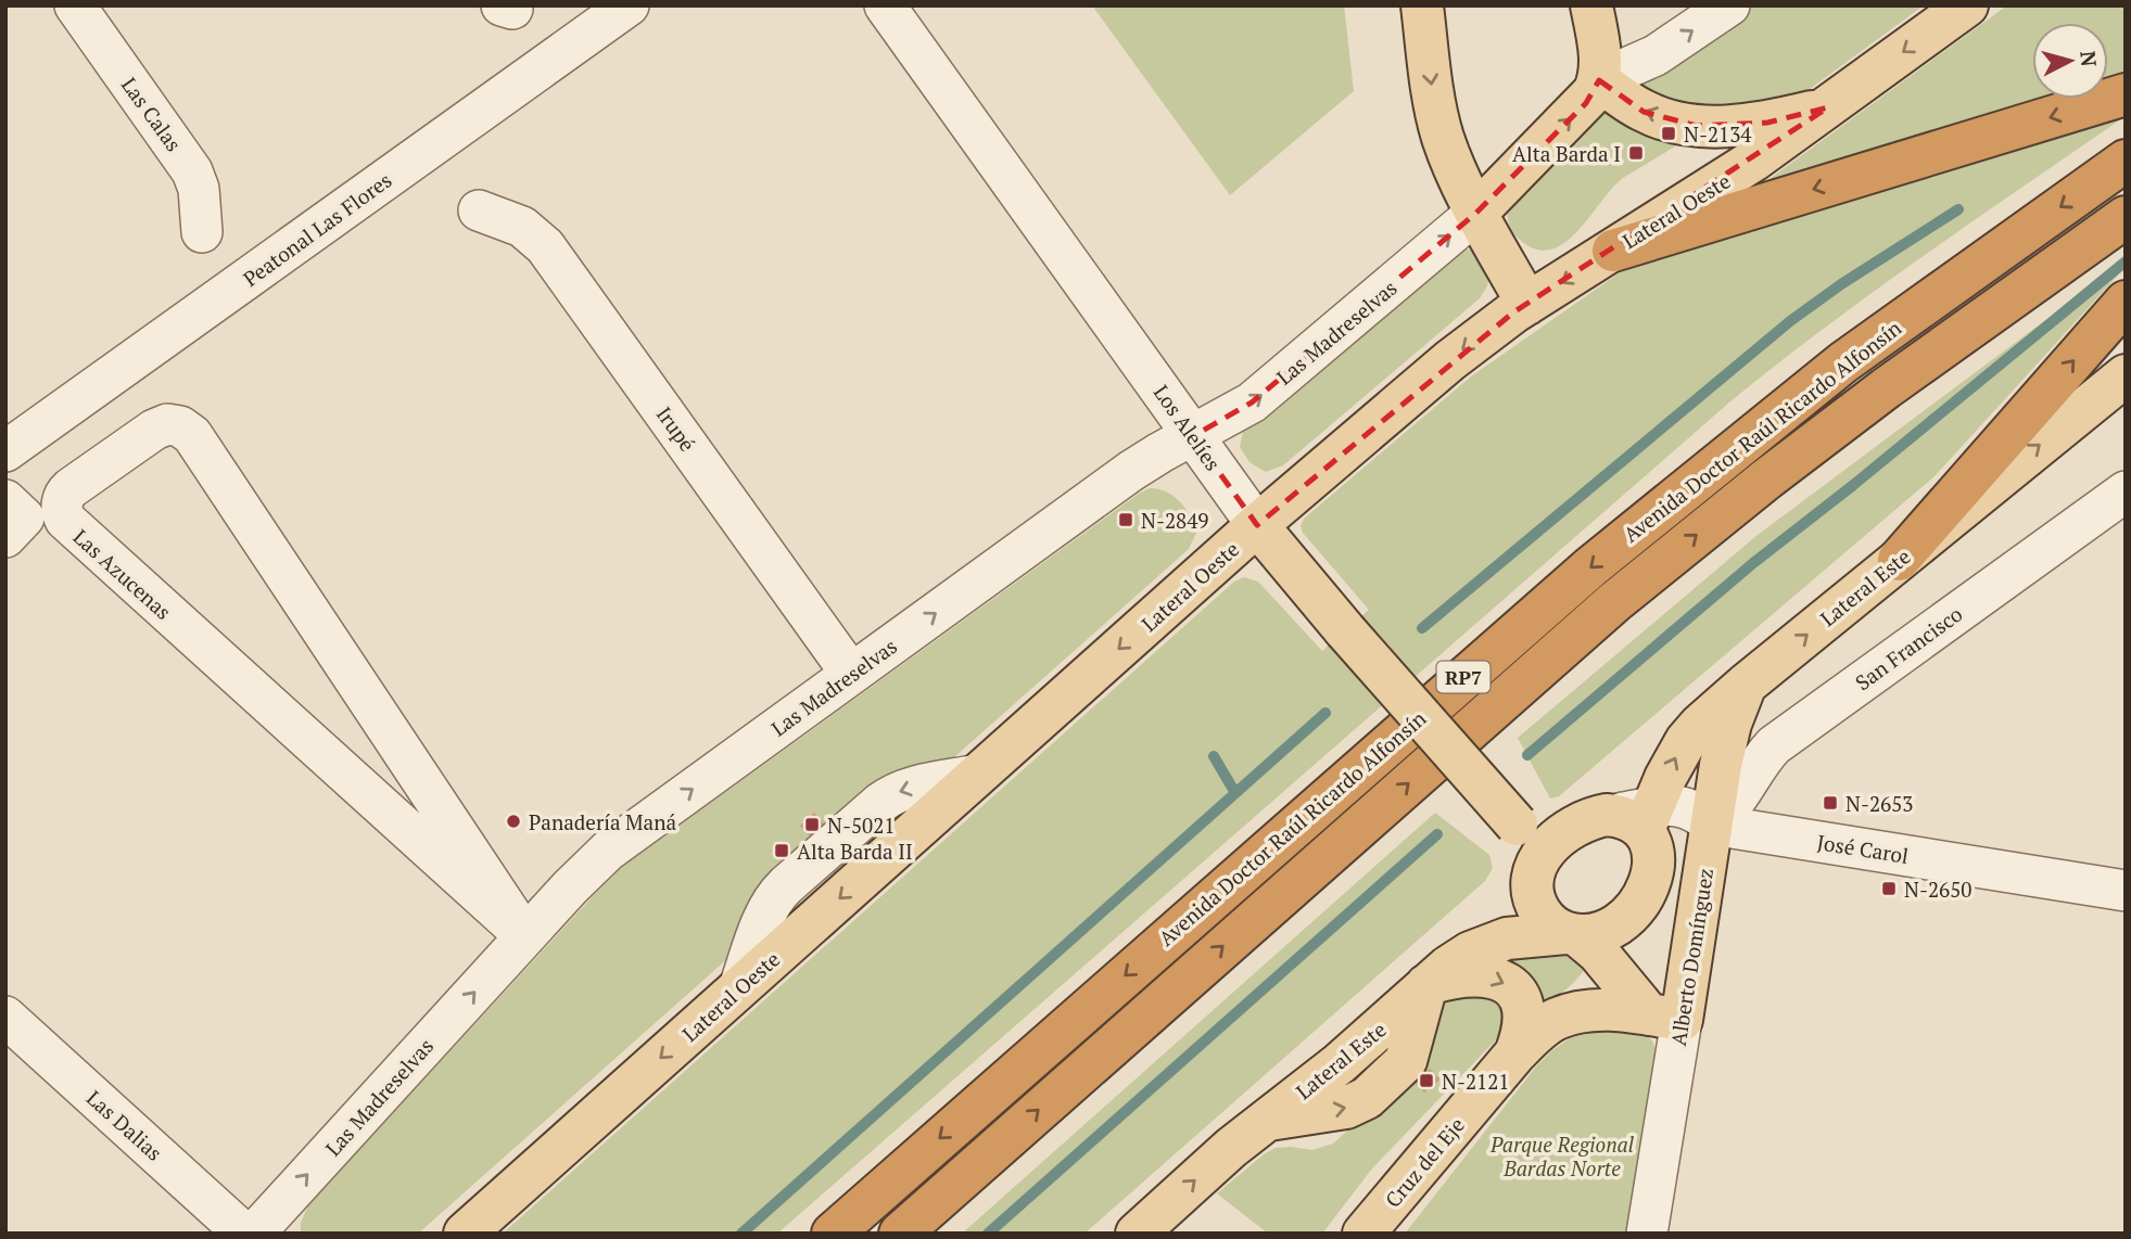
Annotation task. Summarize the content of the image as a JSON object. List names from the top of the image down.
{
  "streets": {
    "highway": ["Avenida Doctor Raúl Ricardo Alfonsín", "RP7"],
    "main road": [
      "Lateral Oeste",
      "Los Alelíes",
      "Lateral Este",
      "Alberto Domínguez",
      "Cruz del Eje"
    ],
    "street": [
      "Las Calas",
      "Peatonal Las Flores",
      "Las Madreselvas",
      "Irupé",
      "Las Azucenas",
      "San Francisco",
      "José Carol",
      "Las Dalias"
    ]
  },
  "crossings": [
    ["Lateral Oeste", "Los Alelíes"],
    ["Las Madreselvas", "Los Alelíes"],
    ["Las Madreselvas", "Irupé"],
    ["Las Madreselvas", "Las Azucenas"],
    ["Los Alelíes", "Lateral Este"],
    ["Los Alelíes", "José Carol"],
    ["Lateral Este", "José Carol"],
    ["Lateral Este", "Alberto Domínguez"],
    ["San Francisco", "José Carol"],
    ["San Francisco", "Alberto Domínguez"],
    ["José Carol", "Alberto Domínguez"],
    ["Alberto Domínguez", "Cruz del Eje"]
  ],
  "one_way": ["Lateral Oeste", "Las Madreselvas", "Lateral Este"],
  "parks": ["Parque Regional Bardas Norte"],
  "places": {
    "transit": [
      "N-2134",
      "Alta Barda I",
      "N-2849",
      "N-2653",
      "N-5021",
      "Alta Barda II",
      "N-2650",
      "N-2121"
    ],
    "other": ["Panadería Maná"]
  },
  "north": "right"
}
